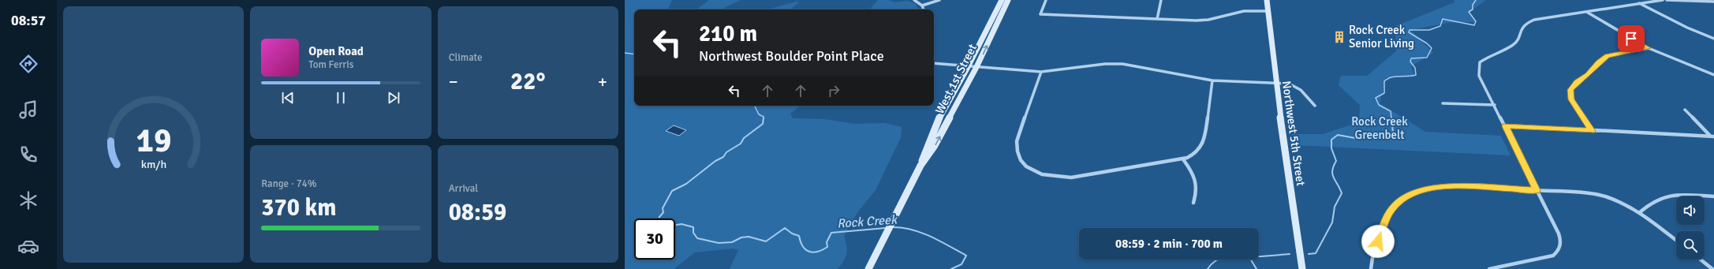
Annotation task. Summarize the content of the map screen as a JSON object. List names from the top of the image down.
{
  "streets": {
    "main road": ["West 1st Street", "Northwest 5th Street"]
  },
  "water": ["Rock Creek"],
  "parks": ["Rock Creek Greenbelt"],
  "places": {
    "building": ["Rock Creek Senior Living"]
  },
  "page": {
    "tabs": "08:57",
    "tile": [
      "Climate",
      ["Range · 74%", "370 km"],
      ["Arrival", "08:59"]
    ],
    "turn": ["210 m", "Northwest Boulder Point Place"],
    "song": ["Open Road", "Tom Ferris"],
    "heat": ["−", "22°", "+"],
    "limit": "30",
    "trip": "08:59 · 2 min · 700 m",
    "gauge": ["19", "km/h"]
  }
}
